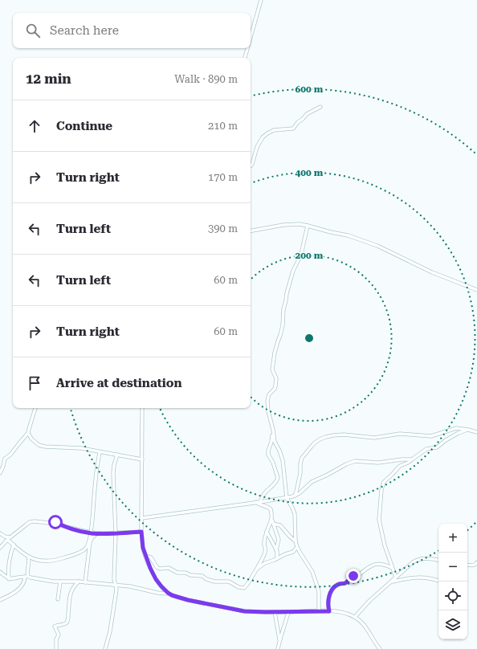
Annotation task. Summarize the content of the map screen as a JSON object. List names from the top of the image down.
{
  "page": {
    "search": "Search here",
    "heading": ["12 min", "Walk · 890 m"],
    "list": [
      ["Continue", "210 m"],
      ["Turn right", "170 m"],
      ["Turn left", "390 m"],
      ["Turn left", "60 m"],
      ["Turn right", "60 m"],
      "Arrive at destination"
    ],
    "map_buttons": ["+", "−"]
  },
  "rings": ["600 m", "400 m", "200 m"]
}
